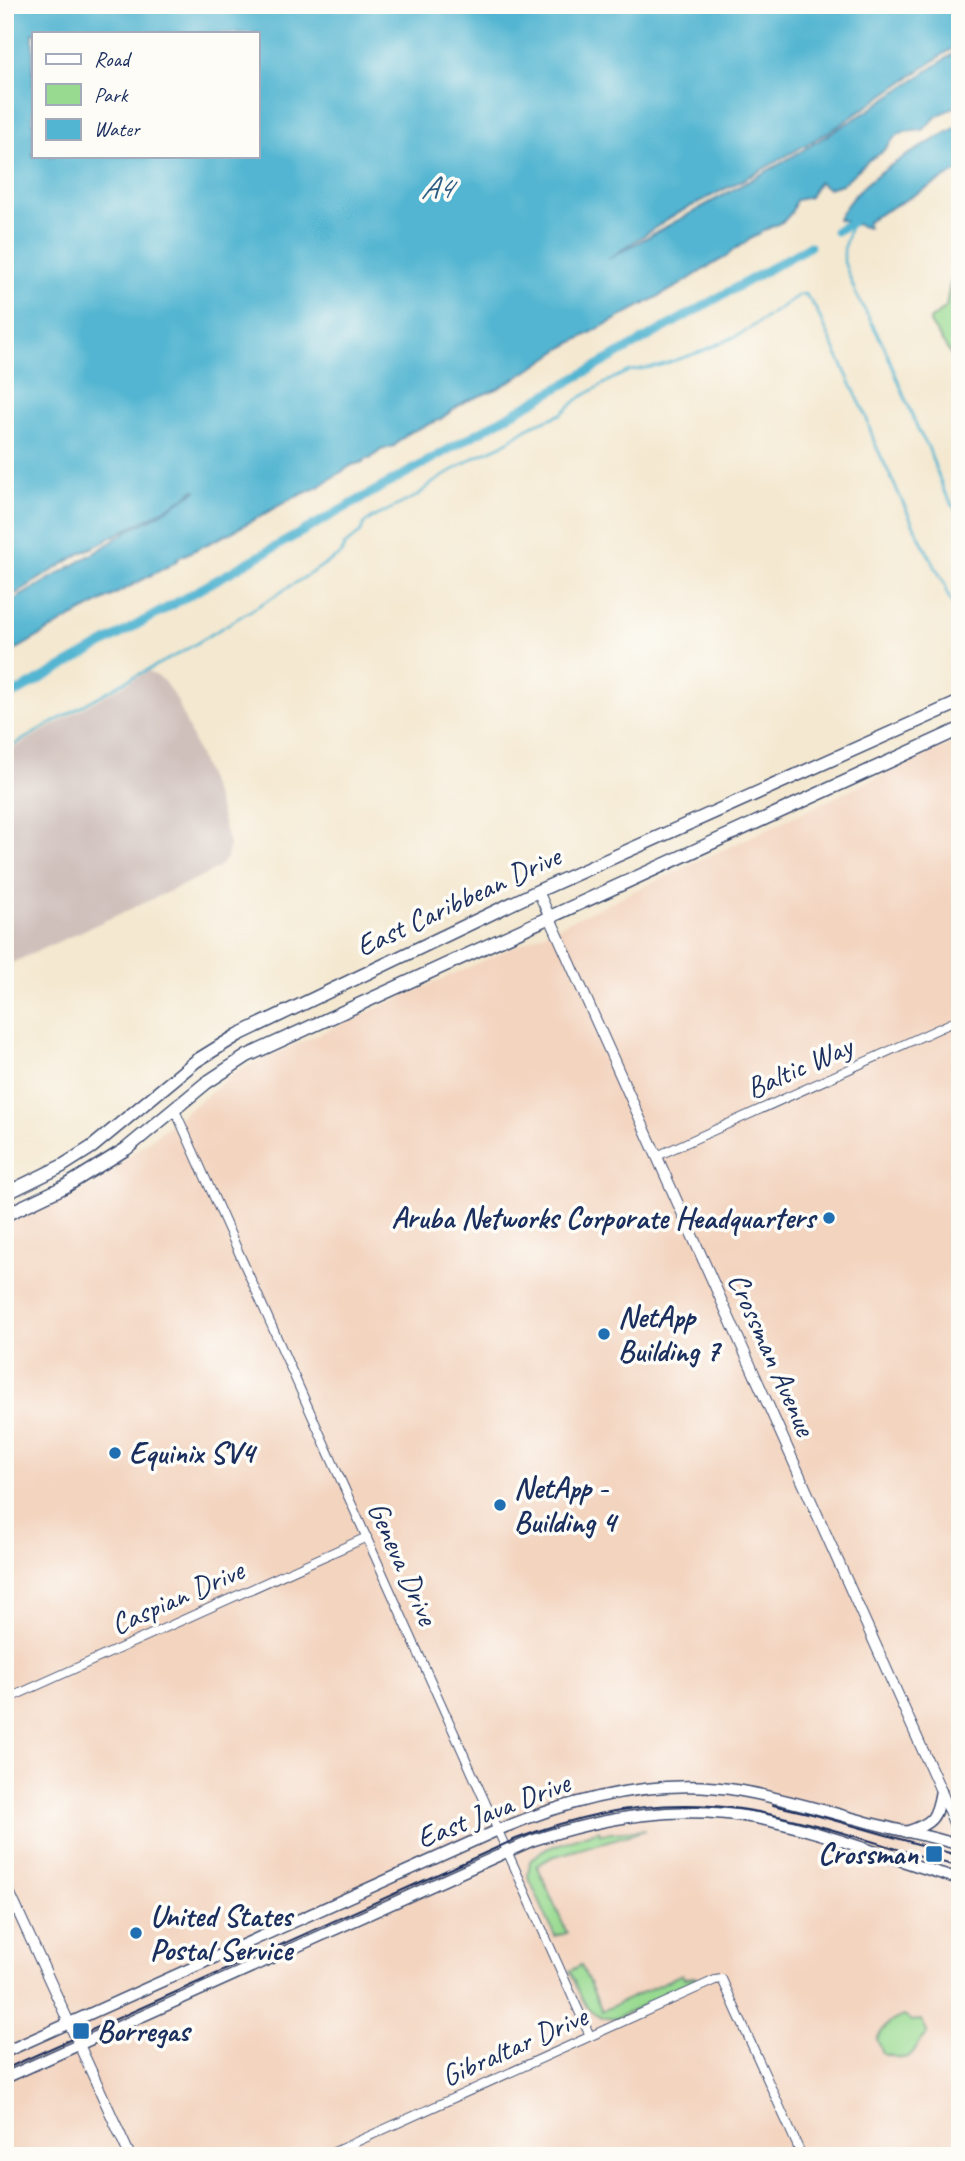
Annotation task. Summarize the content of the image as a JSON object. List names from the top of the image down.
{
  "streets": {
    "main road": ["East Caribbean Drive", "East Java Drive"],
    "street": [
      "Baltic Way",
      "Crossman Avenue",
      "Geneva Drive",
      "Caspian Drive",
      "Gibraltar Drive"
    ]
  },
  "crossings": [
    ["East Caribbean Drive", "Crossman Avenue"],
    ["East Caribbean Drive", "Geneva Drive"],
    ["Baltic Way", "Crossman Avenue"],
    ["Geneva Drive", "Caspian Drive"],
    ["Geneva Drive", "East Java Drive"],
    ["Geneva Drive", "Gibraltar Drive"]
  ],
  "water": ["A4"],
  "places": {
    "other": [
      "Aruba Networks Corporate Headquarters",
      "NetApp Building 7",
      "Equinix SV4",
      "NetApp - Building 4",
      "United States Postal Service"
    ],
    "transit": ["Crossman", "Borregas"]
  },
  "legend": ["Road", "Park", "Water"]
}
